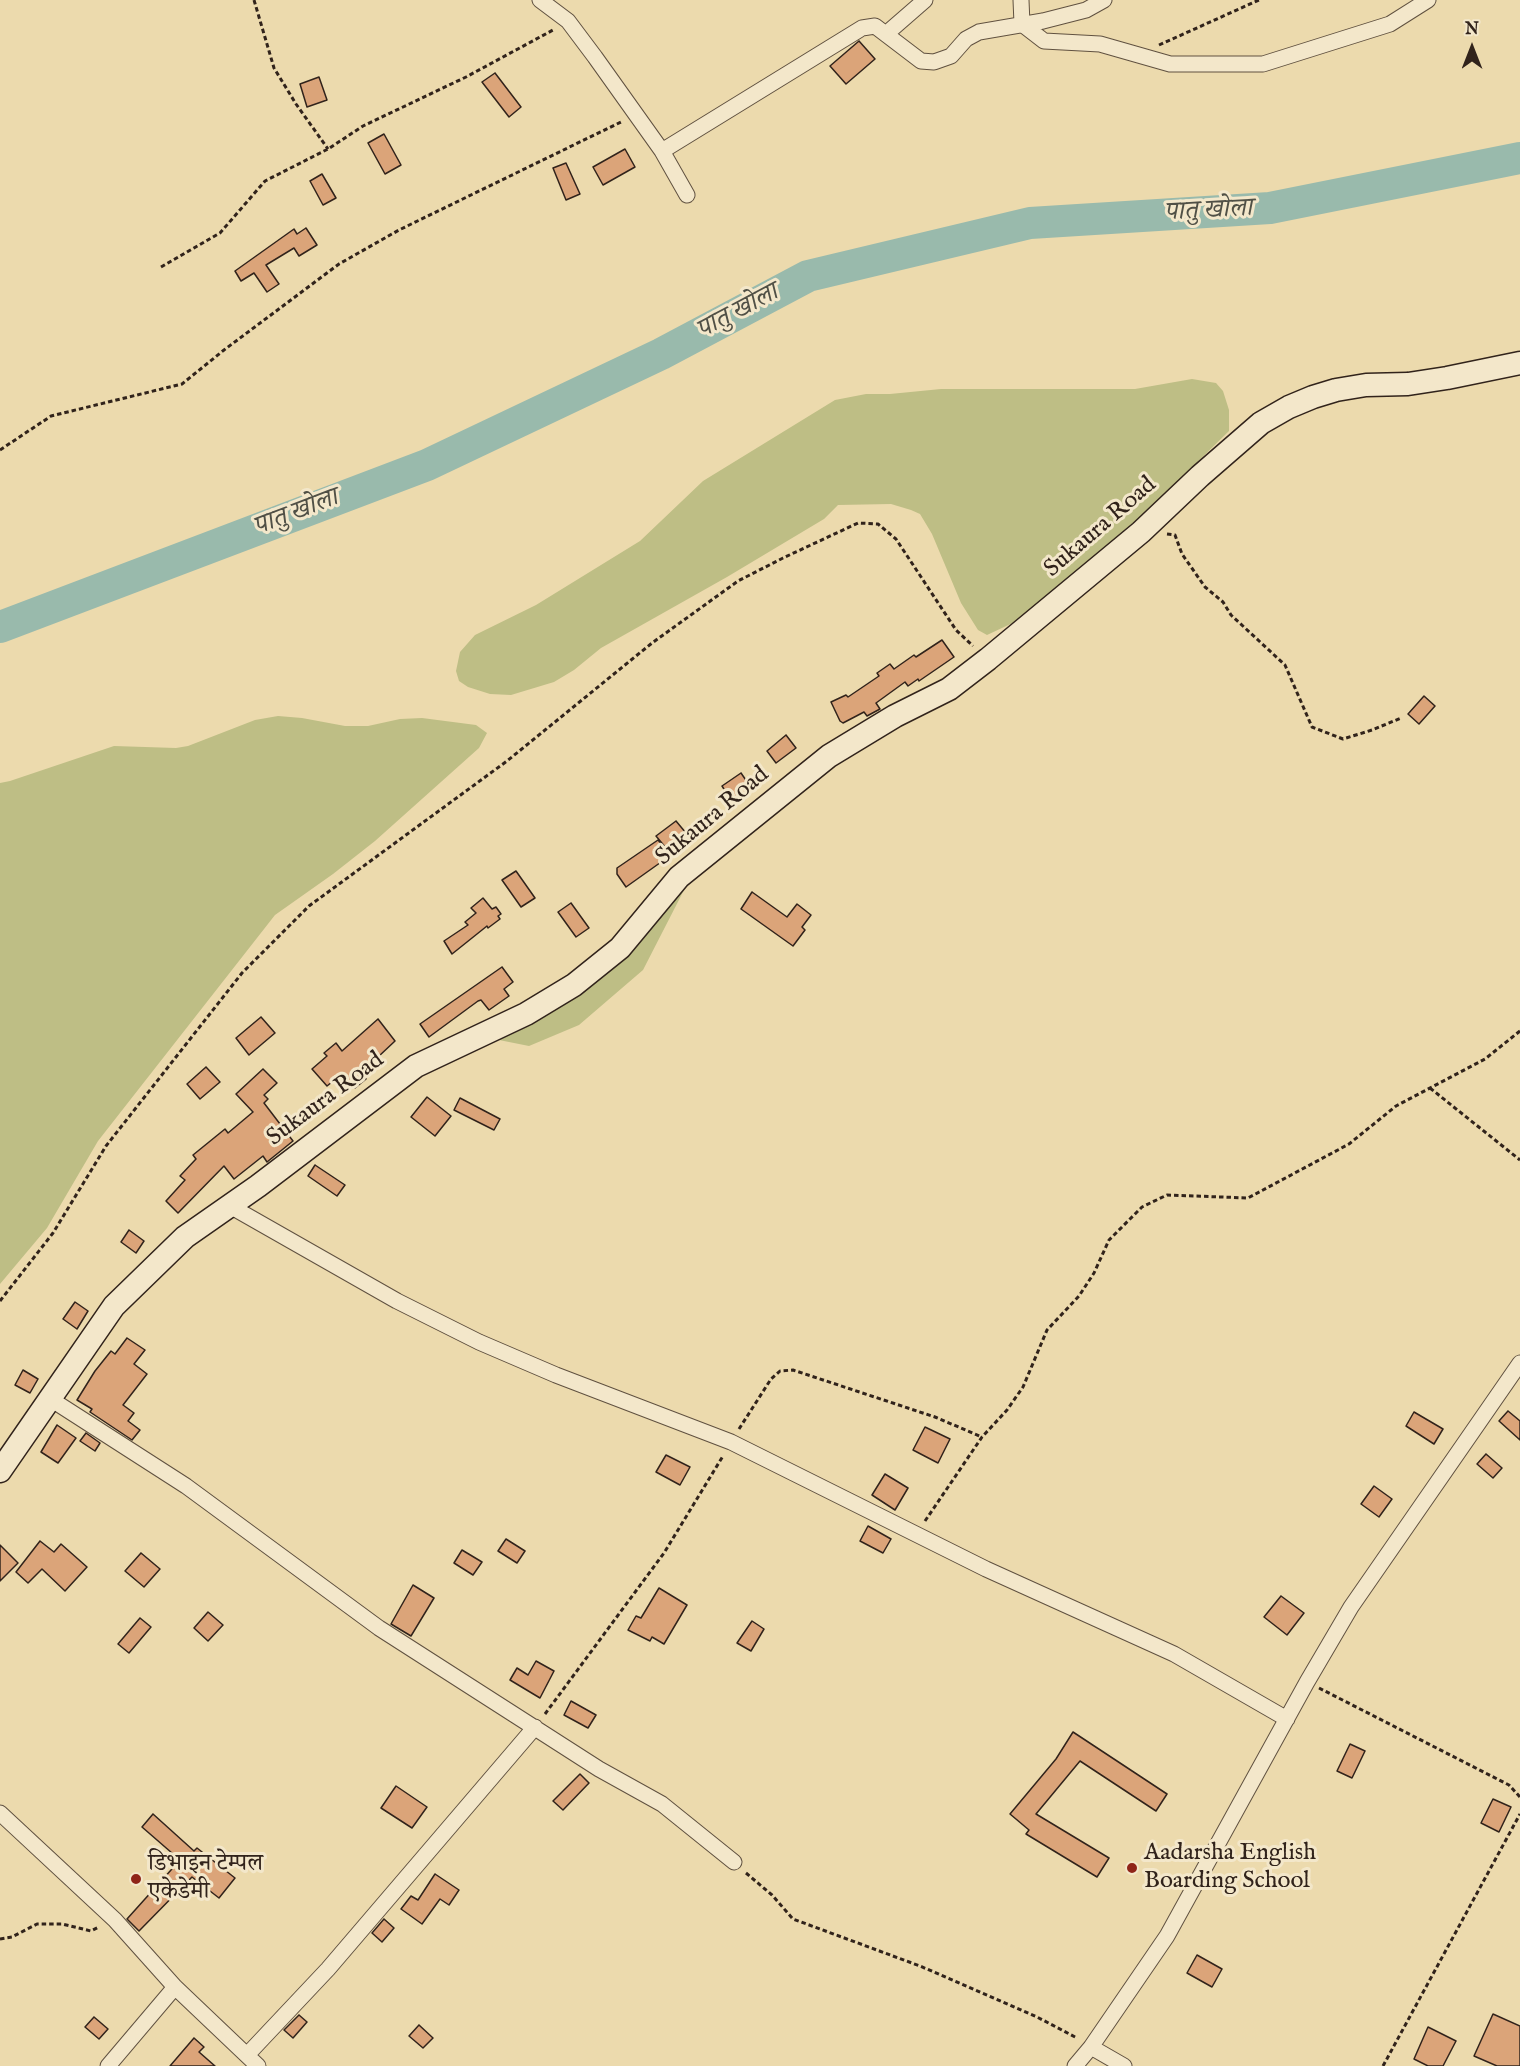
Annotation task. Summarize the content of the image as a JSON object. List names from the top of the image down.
{
  "streets": {
    "street": ["Sukaura Road"]
  },
  "water": ["पातु खोला"],
  "places": ["Aadarsha English Boarding School", "डिभाइन टेम्पल एकेडेमी"],
  "north": "top"
}
